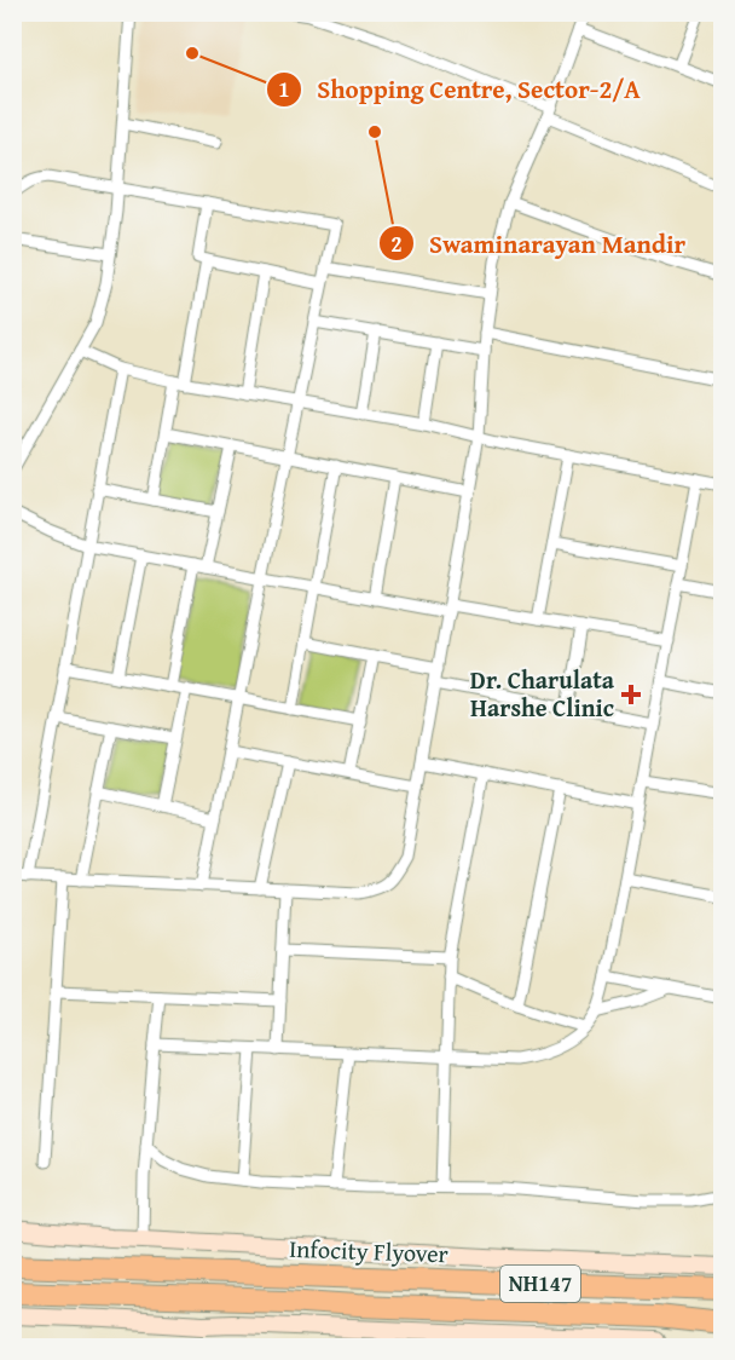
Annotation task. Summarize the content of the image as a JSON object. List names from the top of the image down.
{
  "streets": {
    "highway": ["Infocity Flyover", "NH147"]
  },
  "places": {
    "other": ["Shopping Centre, Sector-2/A", "Swaminarayan Mandir"],
    "health": ["Dr. Charulata Harshe Clinic"]
  }
}
